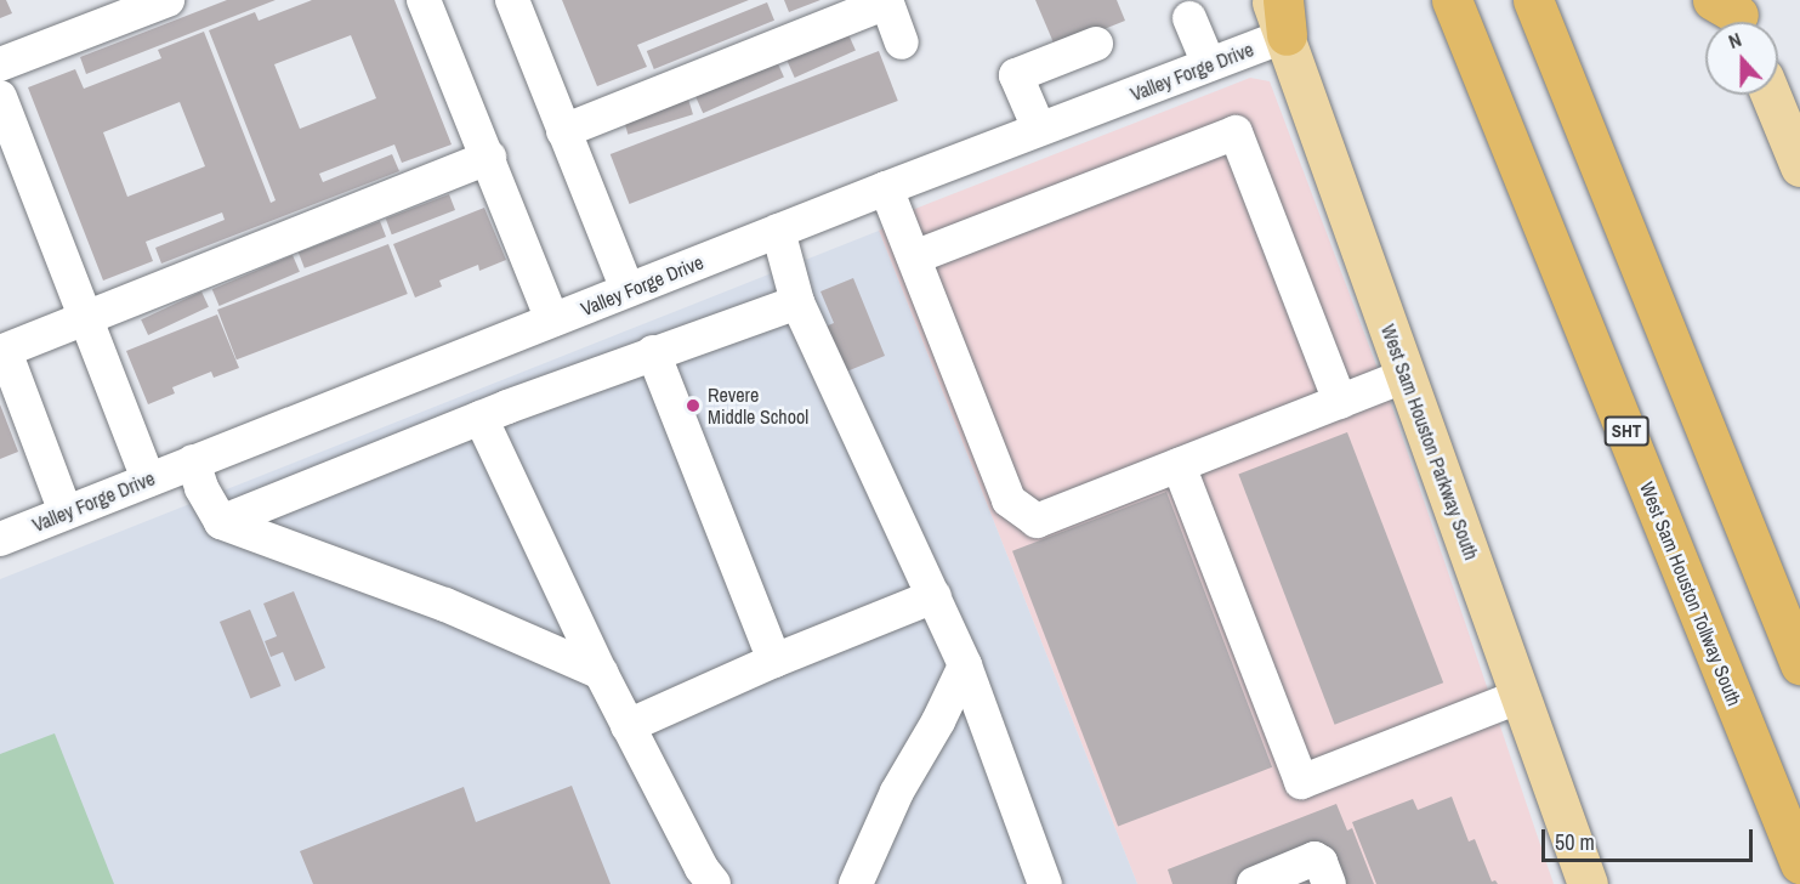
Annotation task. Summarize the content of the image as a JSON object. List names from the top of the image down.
{
  "streets": {
    "highway": ["SHT", "West Sam Houston Tollway South"],
    "main road": ["West Sam Houston Parkway South"],
    "street": ["Valley Forge Drive"]
  },
  "crossings": [
    ["Valley Forge Drive", "West Sam Houston Parkway South"]
  ],
  "places": ["Revere Middle School"],
  "scale_bar": "50 m",
  "north": "top"
}
